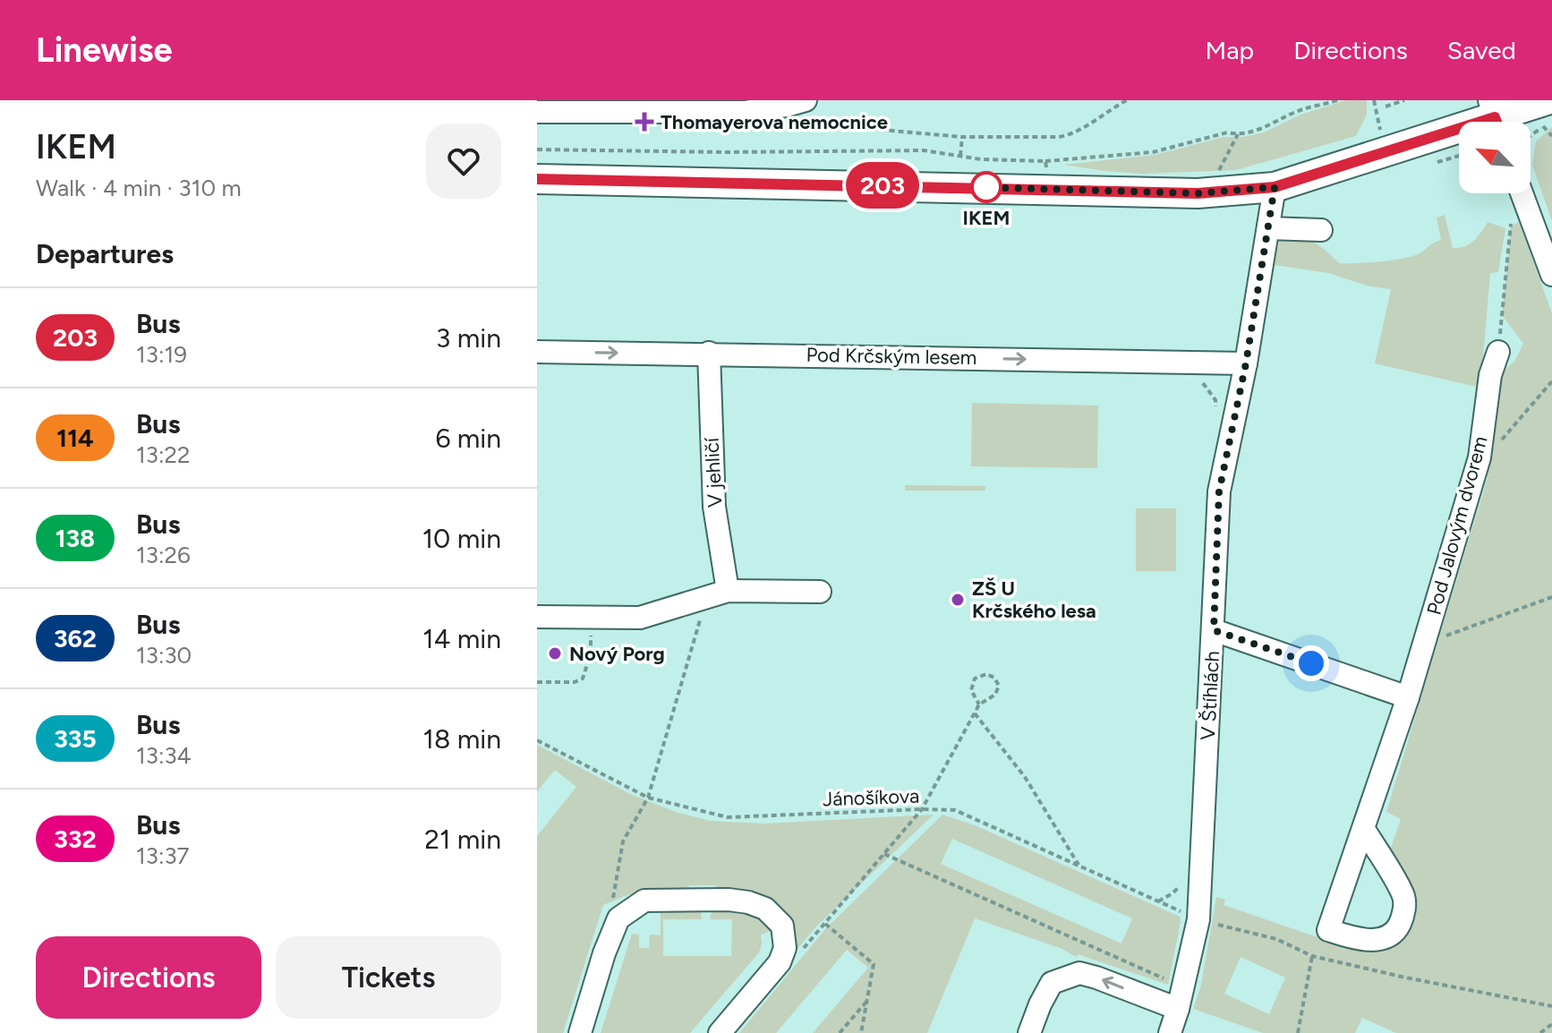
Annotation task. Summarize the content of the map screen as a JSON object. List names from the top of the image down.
{
  "streets": {
    "street": [
      "Pod Krčským lesem",
      "V jehličí",
      "Pod Jalovým dvorem",
      "V Štíhlách"
    ],
    "path": ["Jánošíkova"]
  },
  "crossings": [
    ["Pod Krčským lesem", "V jehličí"],
    ["Pod Krčským lesem", "V Štíhlách"],
    ["V Štíhlách", "Jánošíkova"]
  ],
  "one_way": ["Pod Krčským lesem"],
  "places": {
    "health": ["Thomayerova nemocnice"],
    "other": ["IKEM", "ZŠ U Krčského lesa", "Nový Porg"]
  },
  "lines": ["bus line 203"],
  "north": "top left",
  "page": {
    "header": "Linewise",
    "nav": ["Map", "Directions", "Saved"],
    "heading": [
      ["IKEM", "Walk · 4 min · 310 m"],
      "Departures"
    ],
    "on_map": "203",
    "list": [
      {
        "mark": "203",
        "name": "Bus",
        "note": "13:19",
        "value": "3 min"
      },
      {
        "mark": "114",
        "name": "Bus",
        "note": "13:22",
        "value": "6 min"
      },
      {
        "mark": "138",
        "name": "Bus",
        "note": "13:26",
        "value": "10 min"
      },
      {
        "mark": "362",
        "name": "Bus",
        "note": "13:30",
        "value": "14 min"
      },
      {
        "mark": "335",
        "name": "Bus",
        "note": "13:34",
        "value": "18 min"
      },
      {
        "mark": "332",
        "name": "Bus",
        "note": "13:37",
        "value": "21 min"
      }
    ],
    "buttons": ["Directions", "Tickets"]
  }
}
